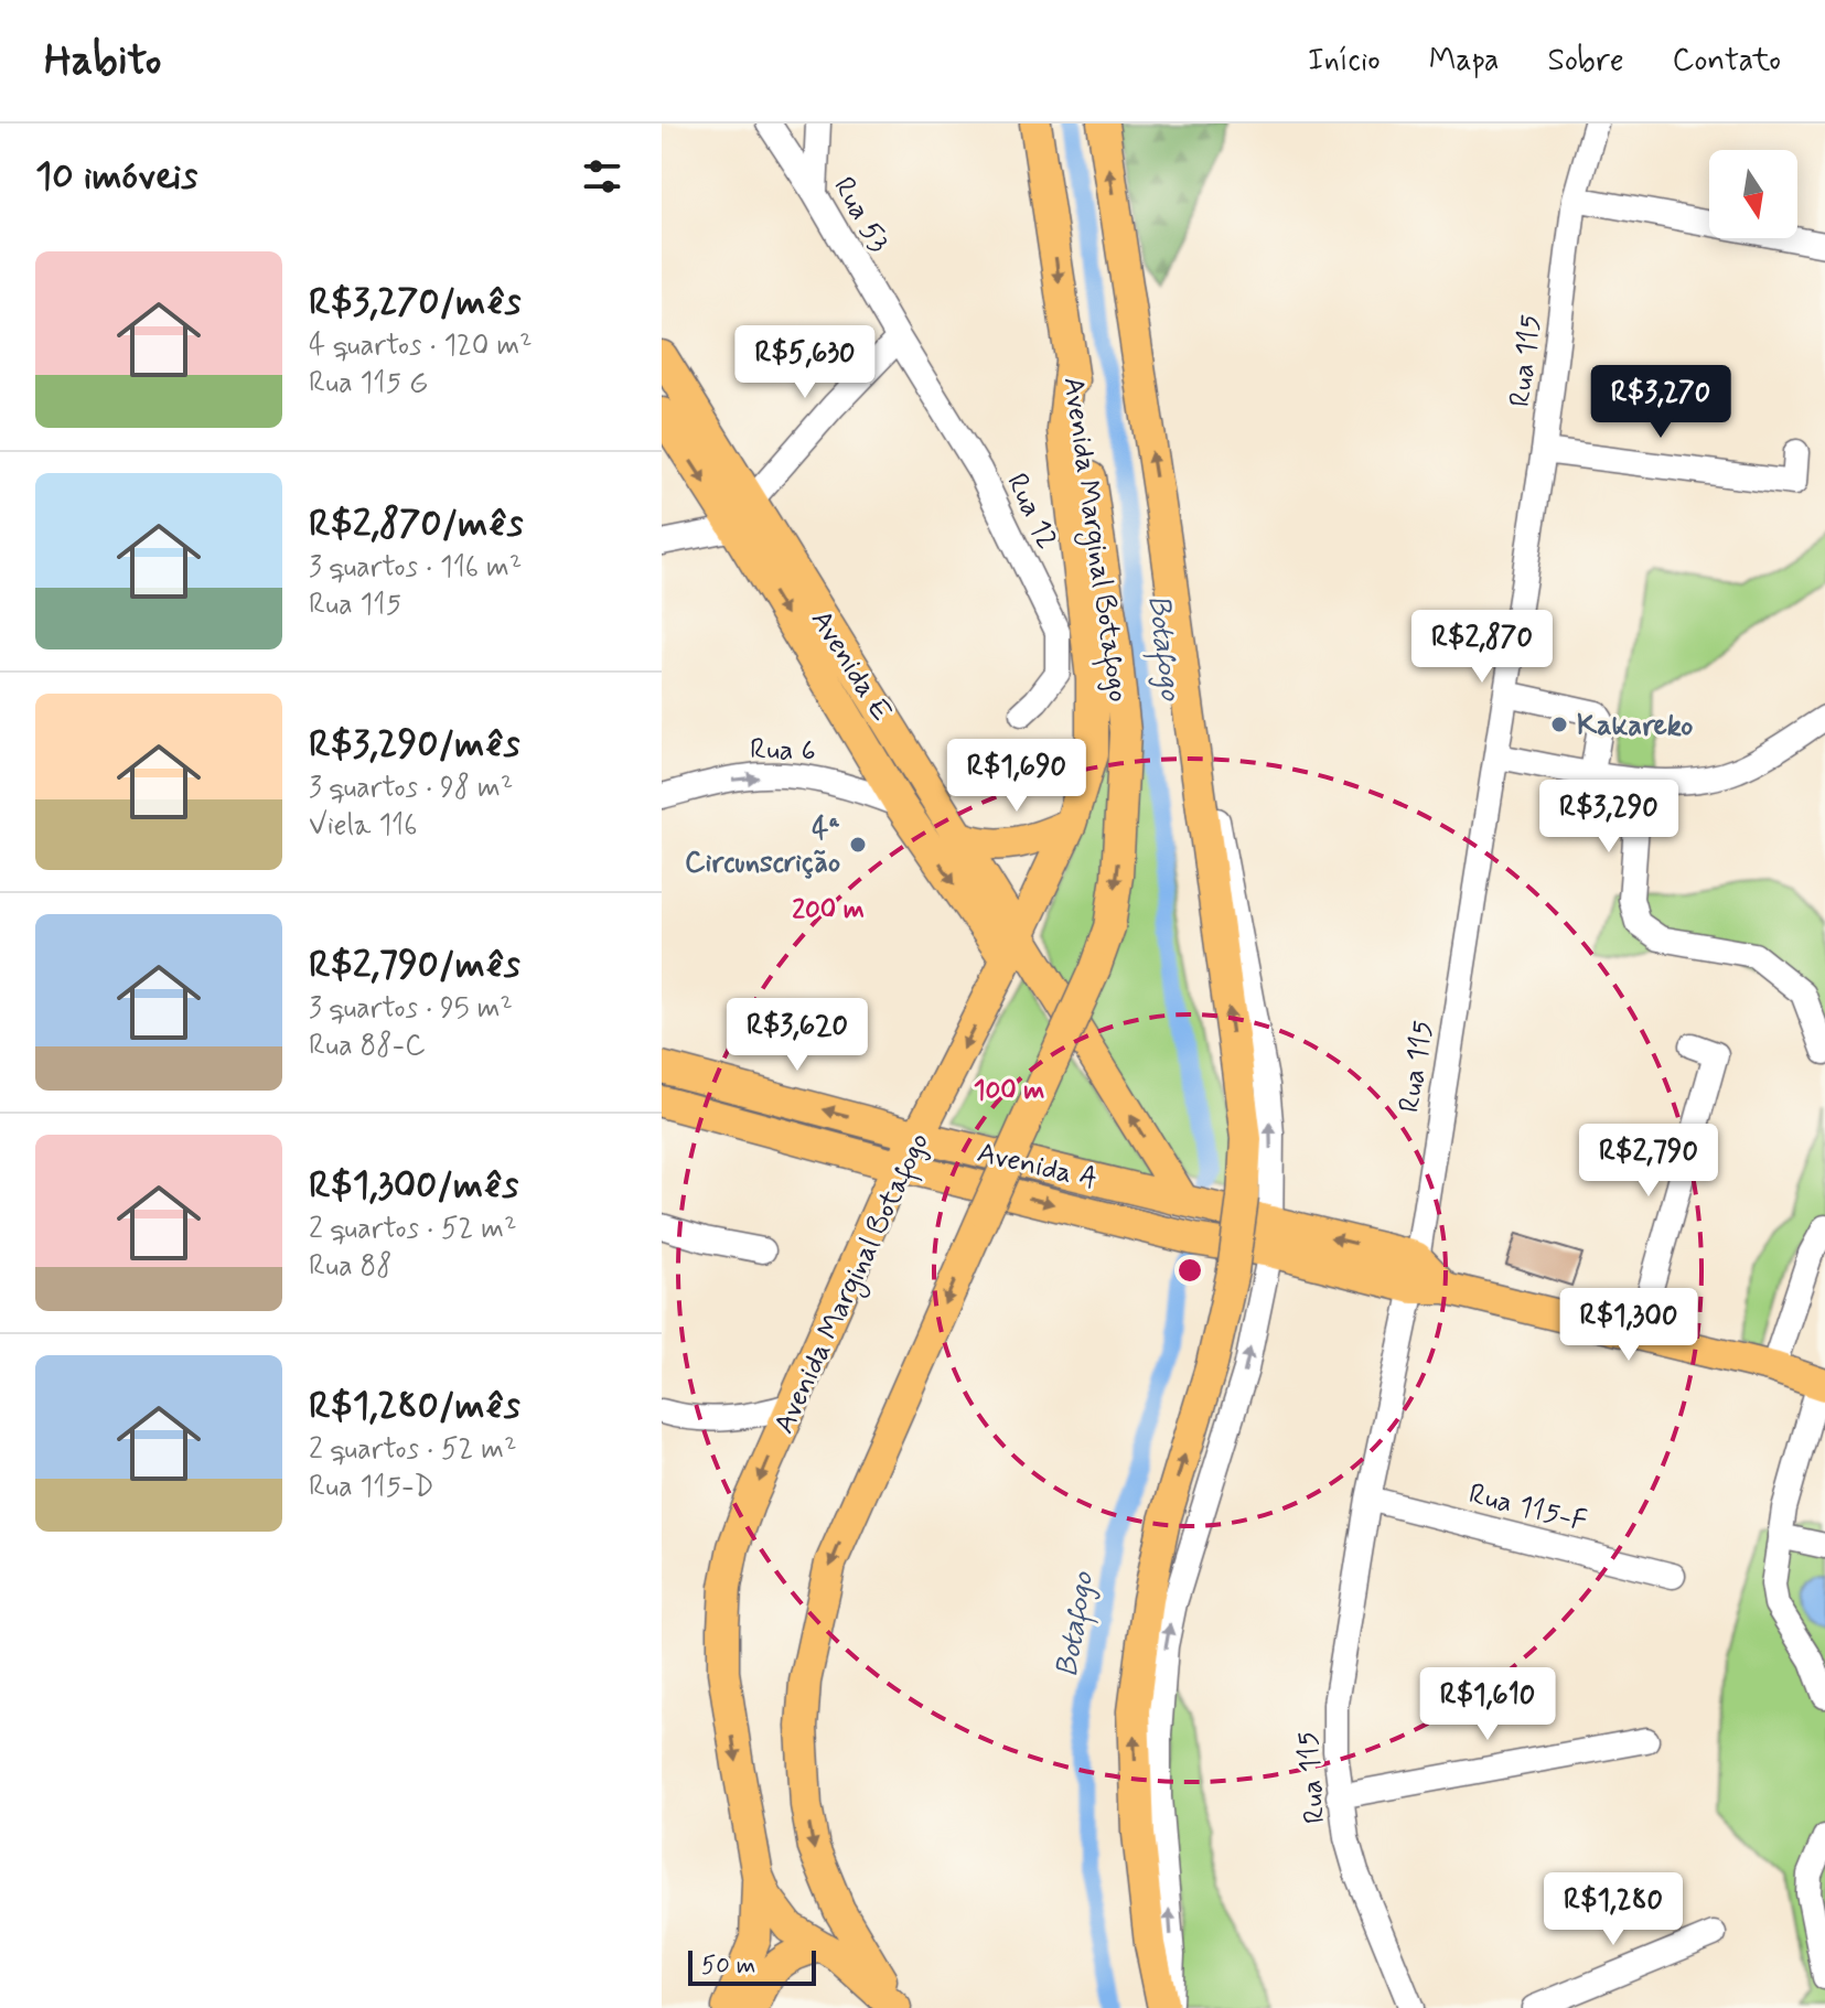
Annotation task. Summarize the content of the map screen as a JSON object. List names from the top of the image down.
{
  "streets": {
    "main road": ["Avenida Marginal Botafogo", "Avenida E", "Avenida A"],
    "street": [
      "Rua 53",
      "Rua 115",
      "Rua 12",
      "Rua 6",
      "Rua 115-F"
    ]
  },
  "crossings": [
    ["Rua 53", "Rua 12"],
    ["Rua 115", "Avenida A"],
    ["Rua 115", "Rua 115-F"],
    ["Avenida Marginal Botafogo", "Avenida E"],
    ["Avenida Marginal Botafogo", "Avenida A"],
    ["Avenida E", "Rua 6"],
    ["Avenida E", "Avenida A"]
  ],
  "one_way": ["Rua 6"],
  "water": ["Botafogo"],
  "places": ["Kakareko", "4ª Circunscrição"],
  "scale_bar": "50 m",
  "north": "bottom",
  "page": {
    "header": "Habito",
    "nav": [
      "Início",
      "Mapa",
      "Sobre",
      "Contato"
    ],
    "heading": "10 imóveis",
    "list": [
      {
        "name": "R$3,270/mês",
        "note": "4 quartos · 120 m² · Rua 115 G"
      },
      {
        "name": "R$2,870/mês",
        "note": "3 quartos · 116 m² · Rua 115"
      },
      {
        "name": "R$3,290/mês",
        "note": "3 quartos · 98 m² · Viela 116"
      },
      {
        "name": "R$2,790/mês",
        "note": "3 quartos · 95 m² · Rua 88-C"
      },
      {
        "name": "R$1,300/mês",
        "note": "2 quartos · 52 m² · Rua 88"
      },
      {
        "name": "R$1,280/mês",
        "note": "2 quartos · 52 m² · Rua 115-D"
      }
    ],
    "price": [
      "R$5,630",
      "R$3,270",
      "R$2,870",
      "R$1,690",
      "R$3,290",
      "R$3,620",
      "R$2,790",
      "R$1,300",
      "R$1,610",
      "R$1,280"
    ],
    "scale": "50 m"
  },
  "rings": ["200 m", "100 m"]
}
